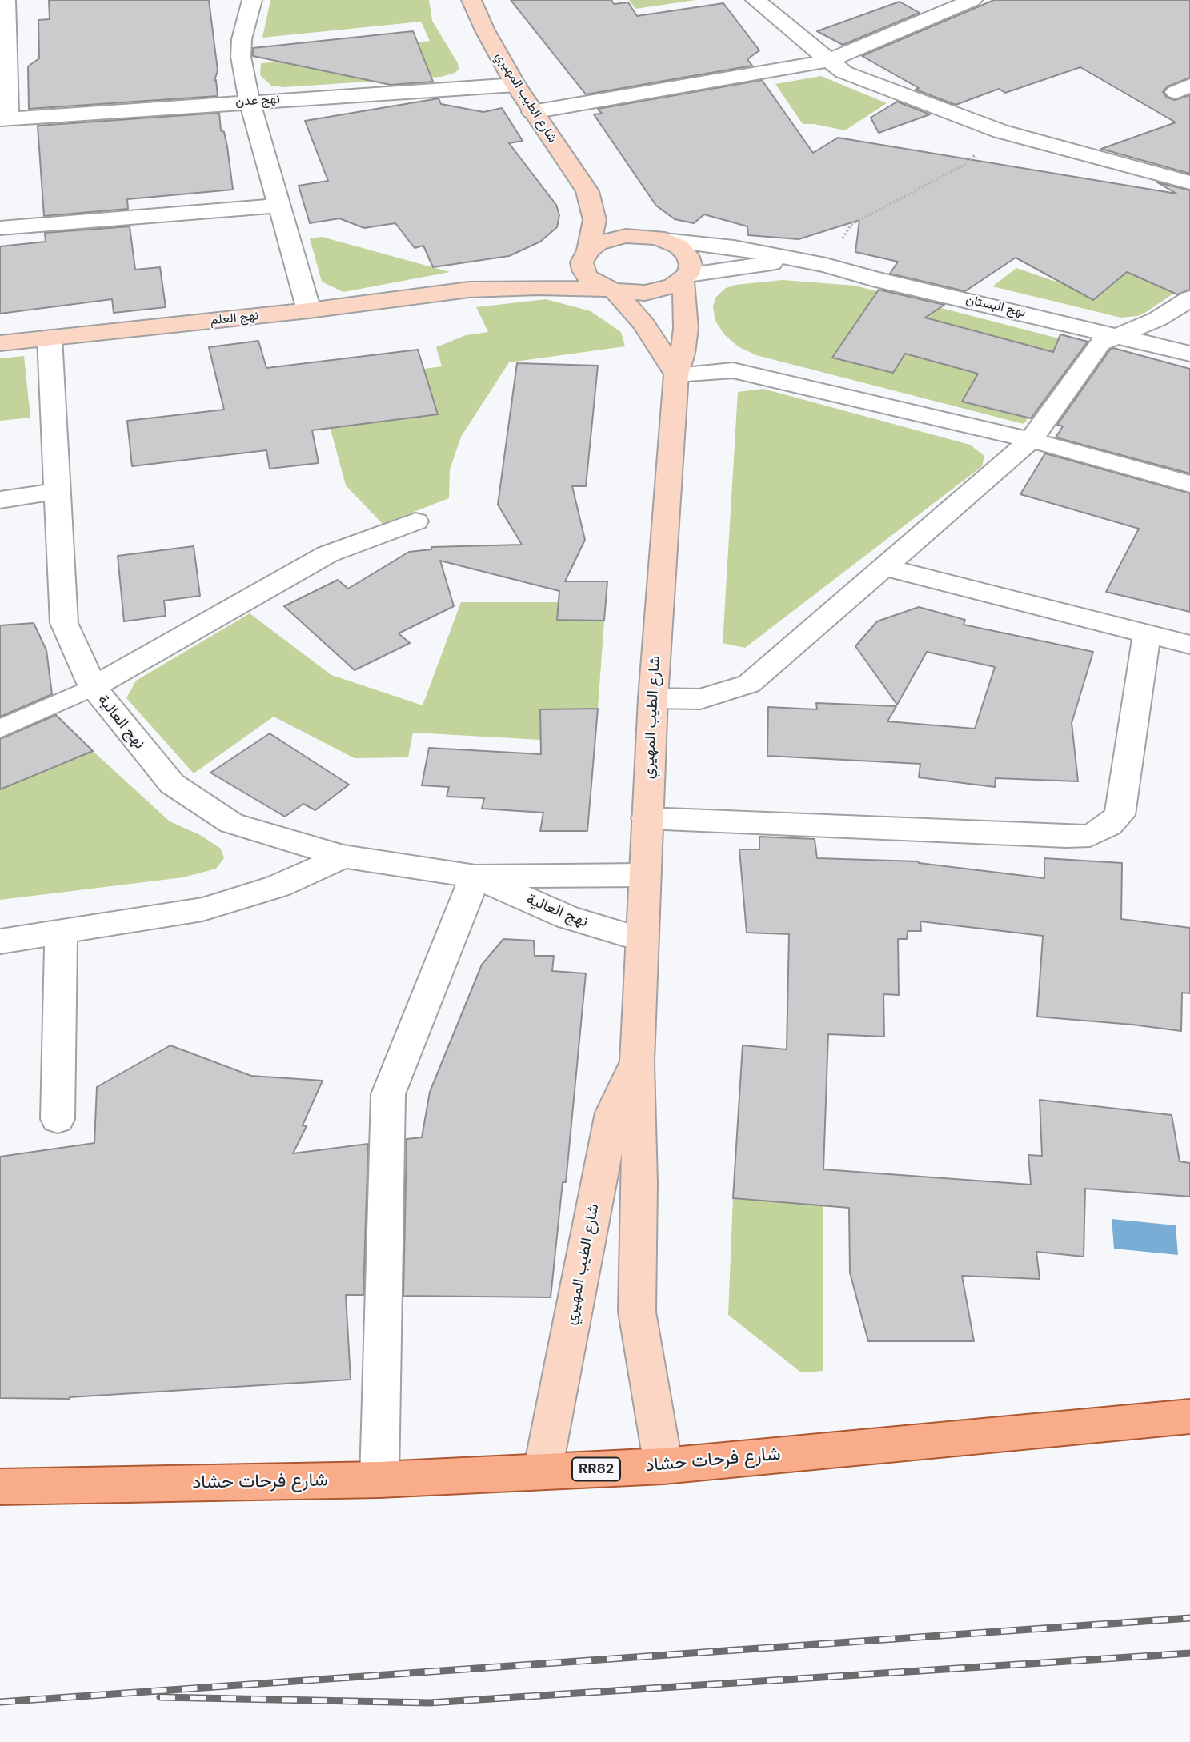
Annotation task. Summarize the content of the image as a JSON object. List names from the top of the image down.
{
  "streets": {
    "main road": ["شارع فرحات حشاد", "RR82"],
    "street": [
      "شارع الطيب المهيري",
      "نهج عدن",
      "نهج البستان",
      "نهج العلم",
      "نهج العالية"
    ]
  },
  "crossings": [
    ["شارع الطيب المهيري", "نهج عدن"],
    ["شارع الطيب المهيري", "نهج البستان"],
    ["شارع الطيب المهيري", "نهج العلم"],
    ["شارع الطيب المهيري", "نهج العالية"],
    ["شارع الطيب المهيري", "شارع فرحات حشاد"],
    ["نهج البستان", "نهج العلم"],
    ["نهج العلم", "نهج العالية"]
  ]
}
